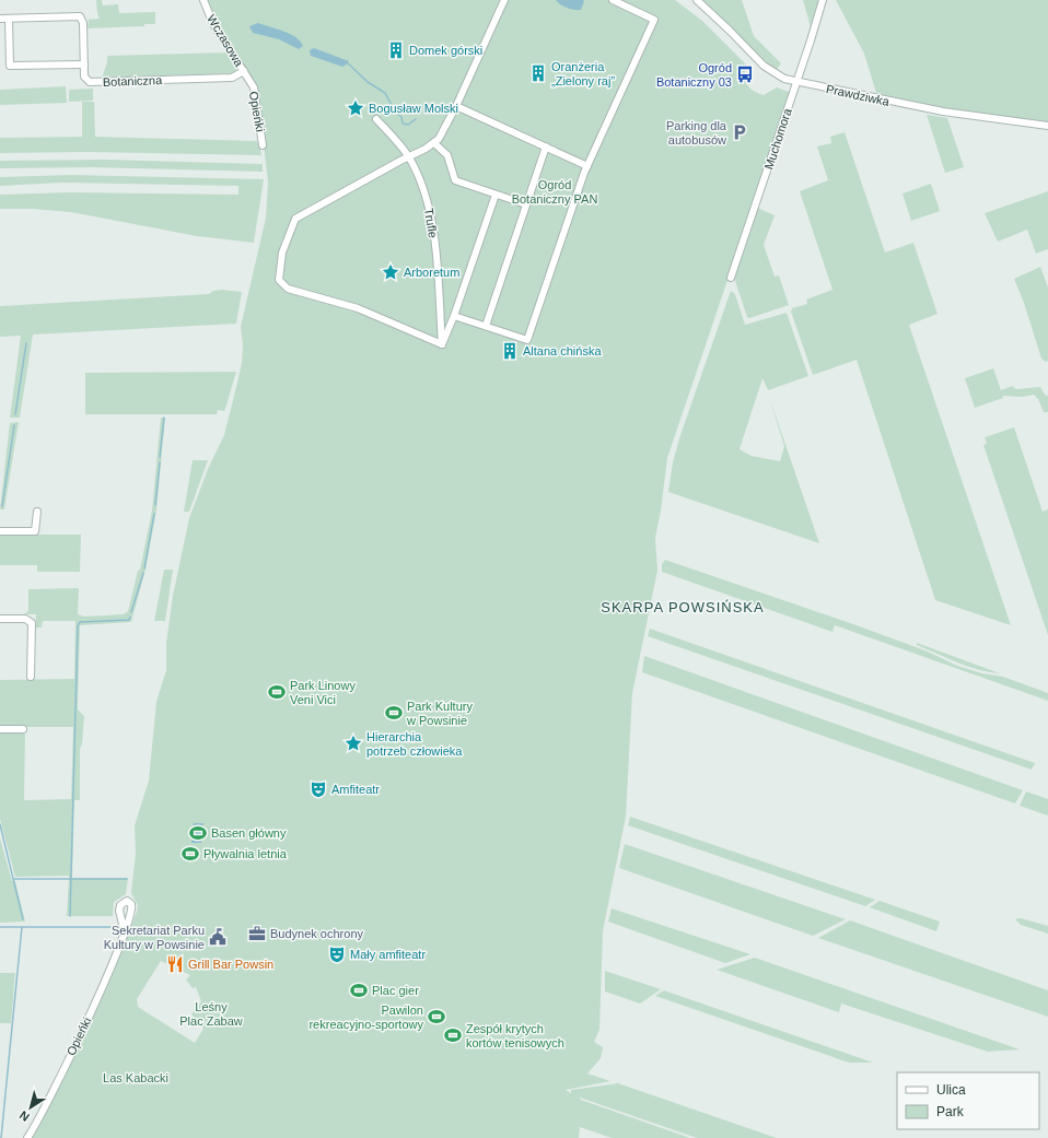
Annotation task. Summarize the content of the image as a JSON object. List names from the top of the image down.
{
  "streets": {
    "street": [
      "Wczasowa",
      "Botaniczna",
      "Prawdziwka",
      "Opieńki",
      "Muchomora",
      "Trufle"
    ]
  },
  "crossings": [
    ["Wczasowa", "Botaniczna"],
    ["Wczasowa", "Opieńki"],
    ["Prawdziwka", "Muchomora"]
  ],
  "districts": ["SKARPA POWSIŃSKA"],
  "parks": ["Ogród Botaniczny PAN", "Leśny Plac Zabaw", "Las Kabacki"],
  "places": {
    "building": ["Domek górski", "Oranżeria „Zielony raj”", "Altana chińska"],
    "bus stop": ["Ogród Botaniczny 03"],
    "place": ["Bogusław Molski", "Arboretum", "Hierarchia potrzeb człowieka"],
    "parking": ["Parking dla autobusów"],
    "sports": [
      "Park Linowy Veni Vici",
      "Park Kultury w Powsinie",
      "Basen główny",
      "Pływalnia letnia",
      "Plac gier",
      "Pawilon rekreacyjno-sportowy",
      "Zespół krytych kortów tenisowych"
    ],
    "theatre": ["Amfiteatr", "Mały amfiteatr"],
    "office": ["Budynek ochrony"],
    "public building": ["Sekretariat Parku Kultury w Powsinie"],
    "restaurant": ["Grill Bar Powsin"]
  },
  "legend": ["Ulica", "Park"],
  "north": "bottom left"
}
